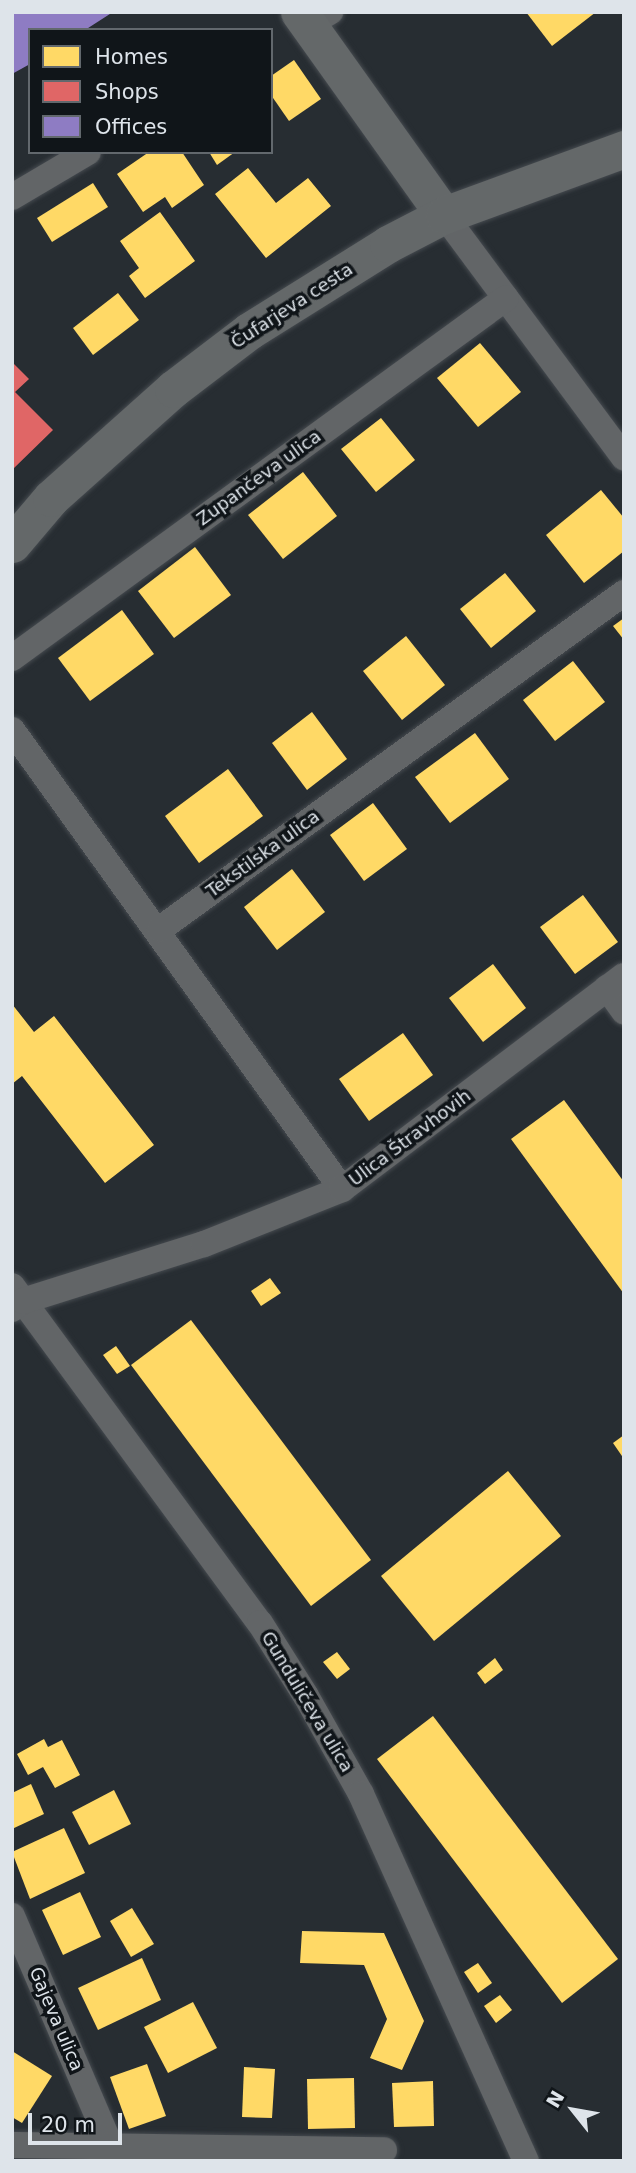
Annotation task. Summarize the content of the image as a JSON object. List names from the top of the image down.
{
  "streets": {
    "street": [
      "Čufarjeva cesta",
      "Zupančeva ulica",
      "Tekstilska ulica",
      "Ulica Štravhovih",
      "Gunduličeva ulica",
      "Gajeva ulica"
    ]
  },
  "crossings": [
    ["Ulica Štravhovih", "Gunduličeva ulica"]
  ],
  "legend": ["Homes", "Shops", "Offices"],
  "scale_bar": "20 m",
  "north": "top left"
}
